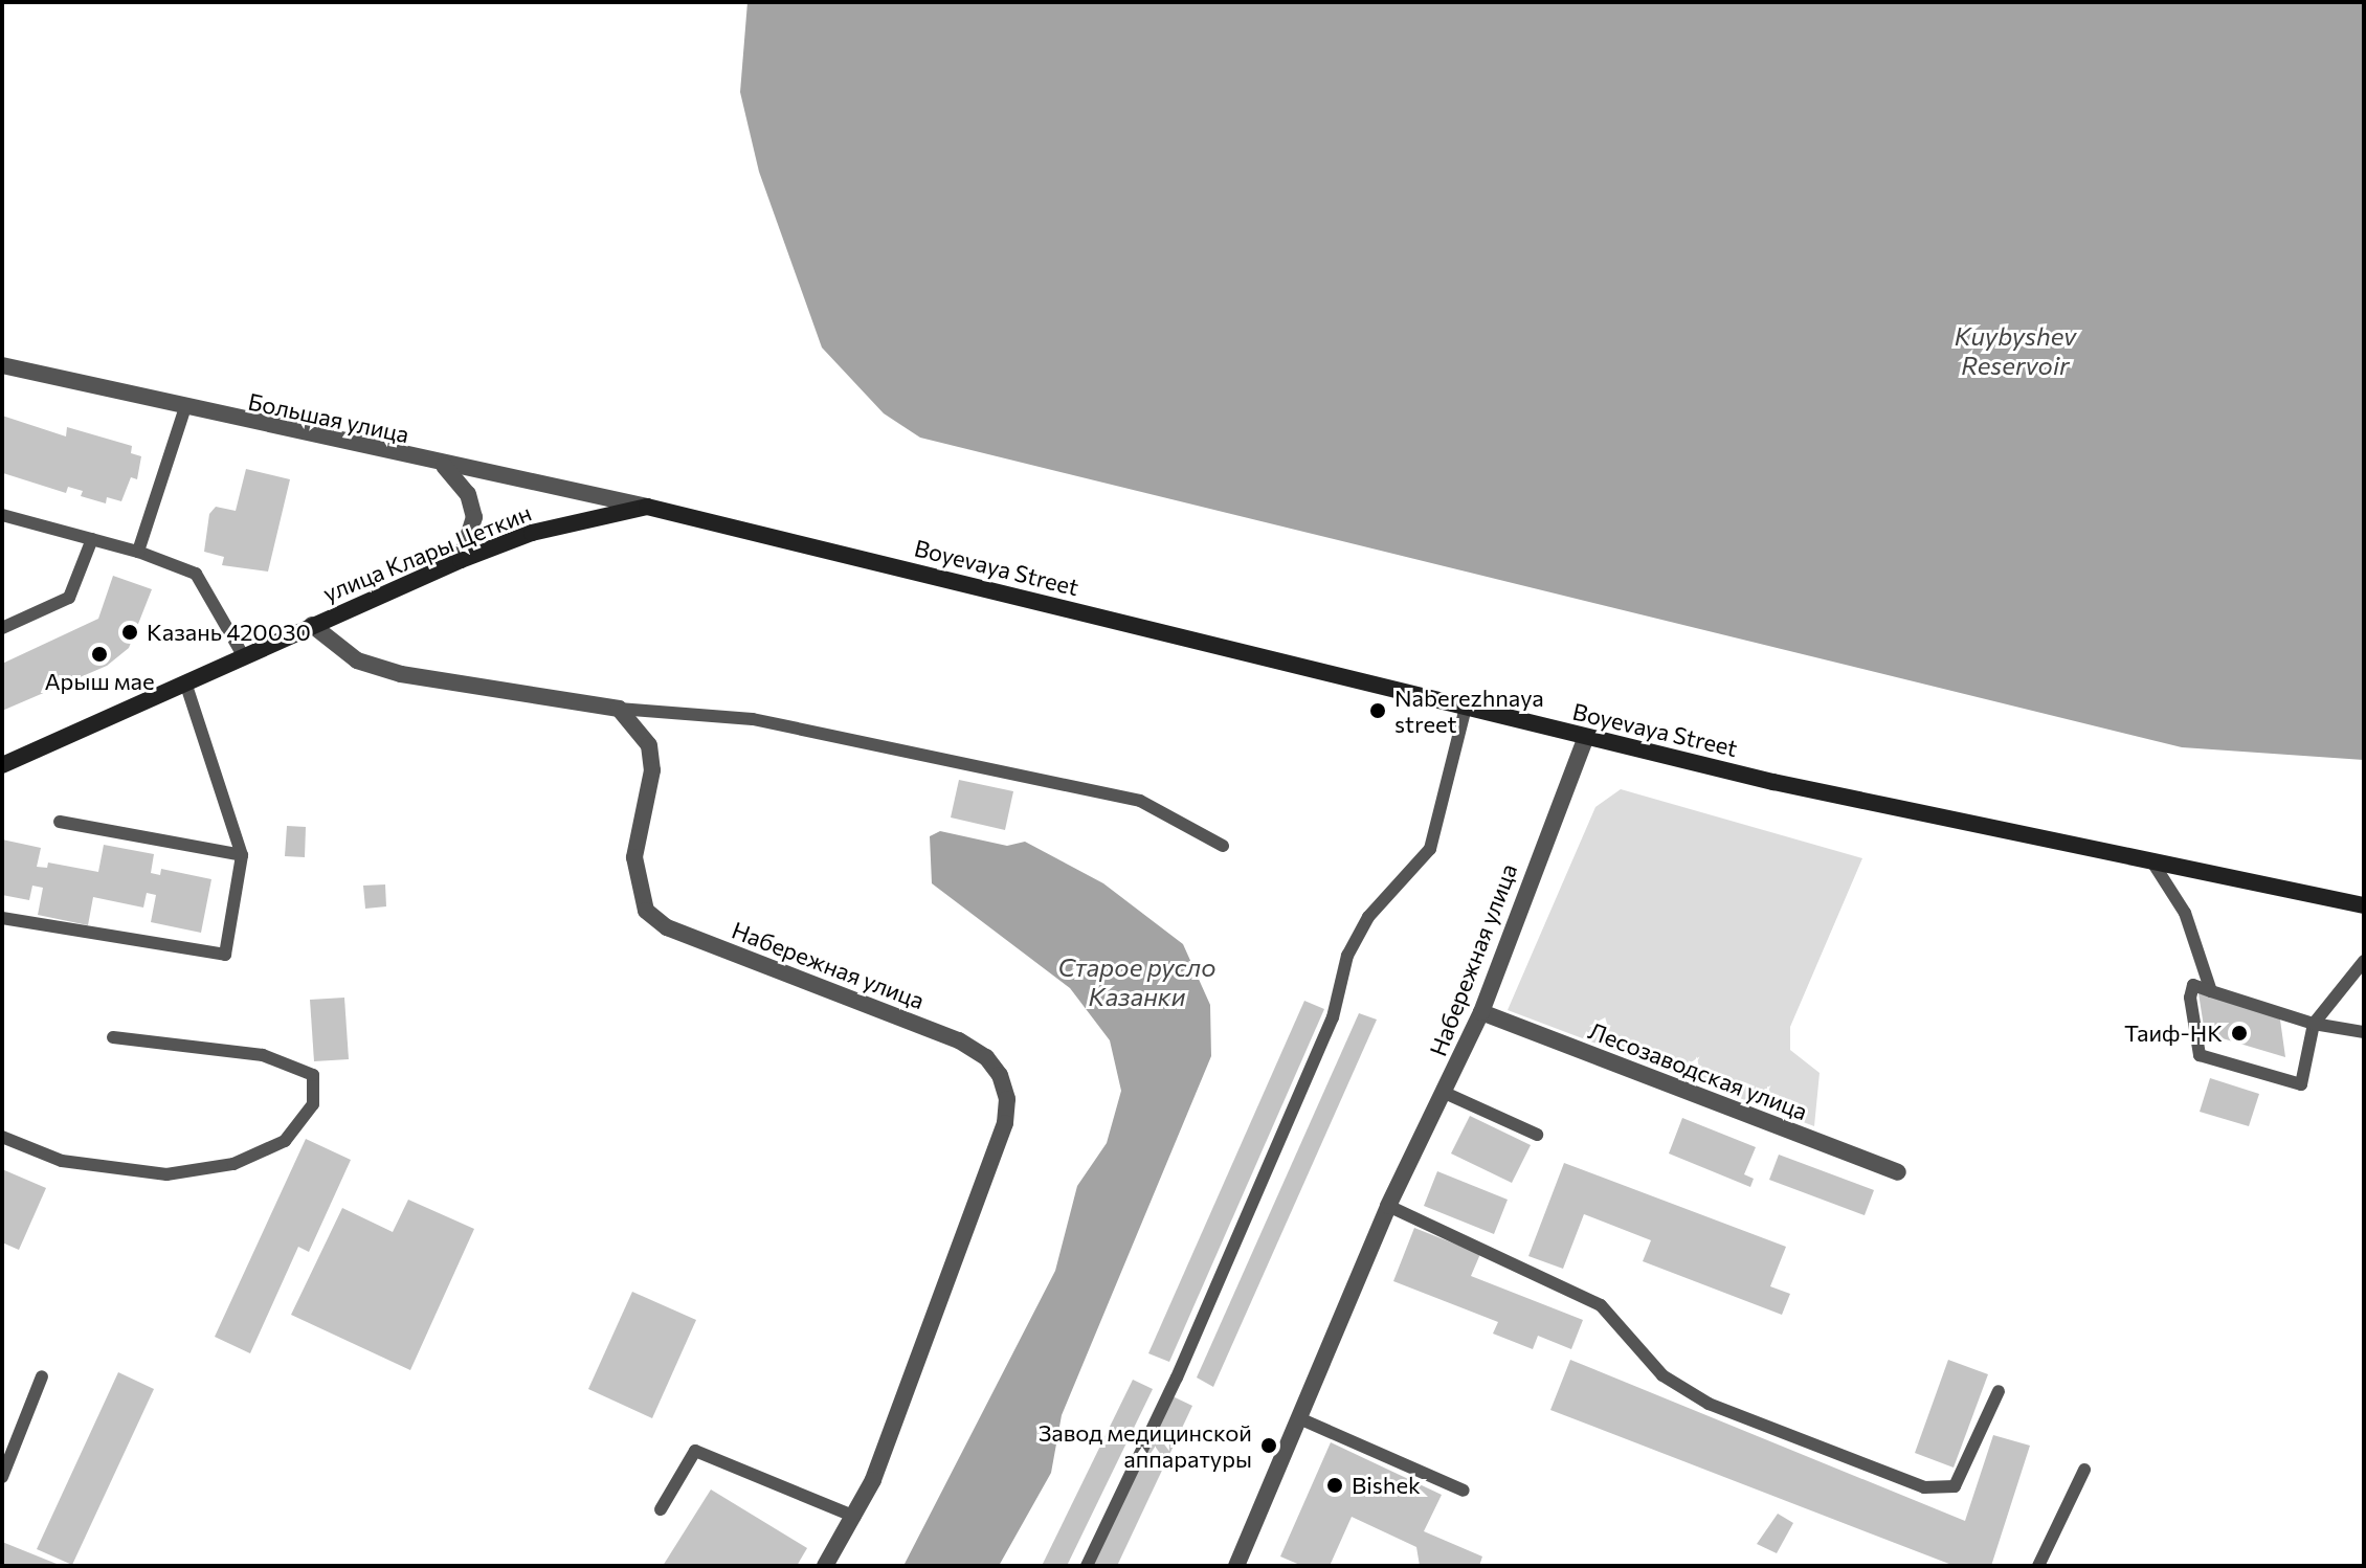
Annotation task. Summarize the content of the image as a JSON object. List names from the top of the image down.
{
  "streets": {
    "main road": ["улица Клары Цеткин", "Boyevaya Street"],
    "street": ["Большая улица", "Набережная улица", "Лесозаводская улица"]
  },
  "crossings": [
    ["Большая улица", "улица Клары Цеткин"],
    ["Большая улица", "Boyevaya Street"],
    ["улица Клары Цеткин", "Boyevaya Street"],
    ["Boyevaya Street", "Набережная улица"],
    ["Набережная улица", "Лесозаводская улица"]
  ],
  "water": ["Kuybyshev Reservoir", "Старое русло Казанки"],
  "places": [
    "Казань 420030",
    "Арыш мае",
    "Naberezhnaya street",
    "Таиф-НК",
    "Завод медицинской аппаратуры",
    "Bishek"
  ]
}
